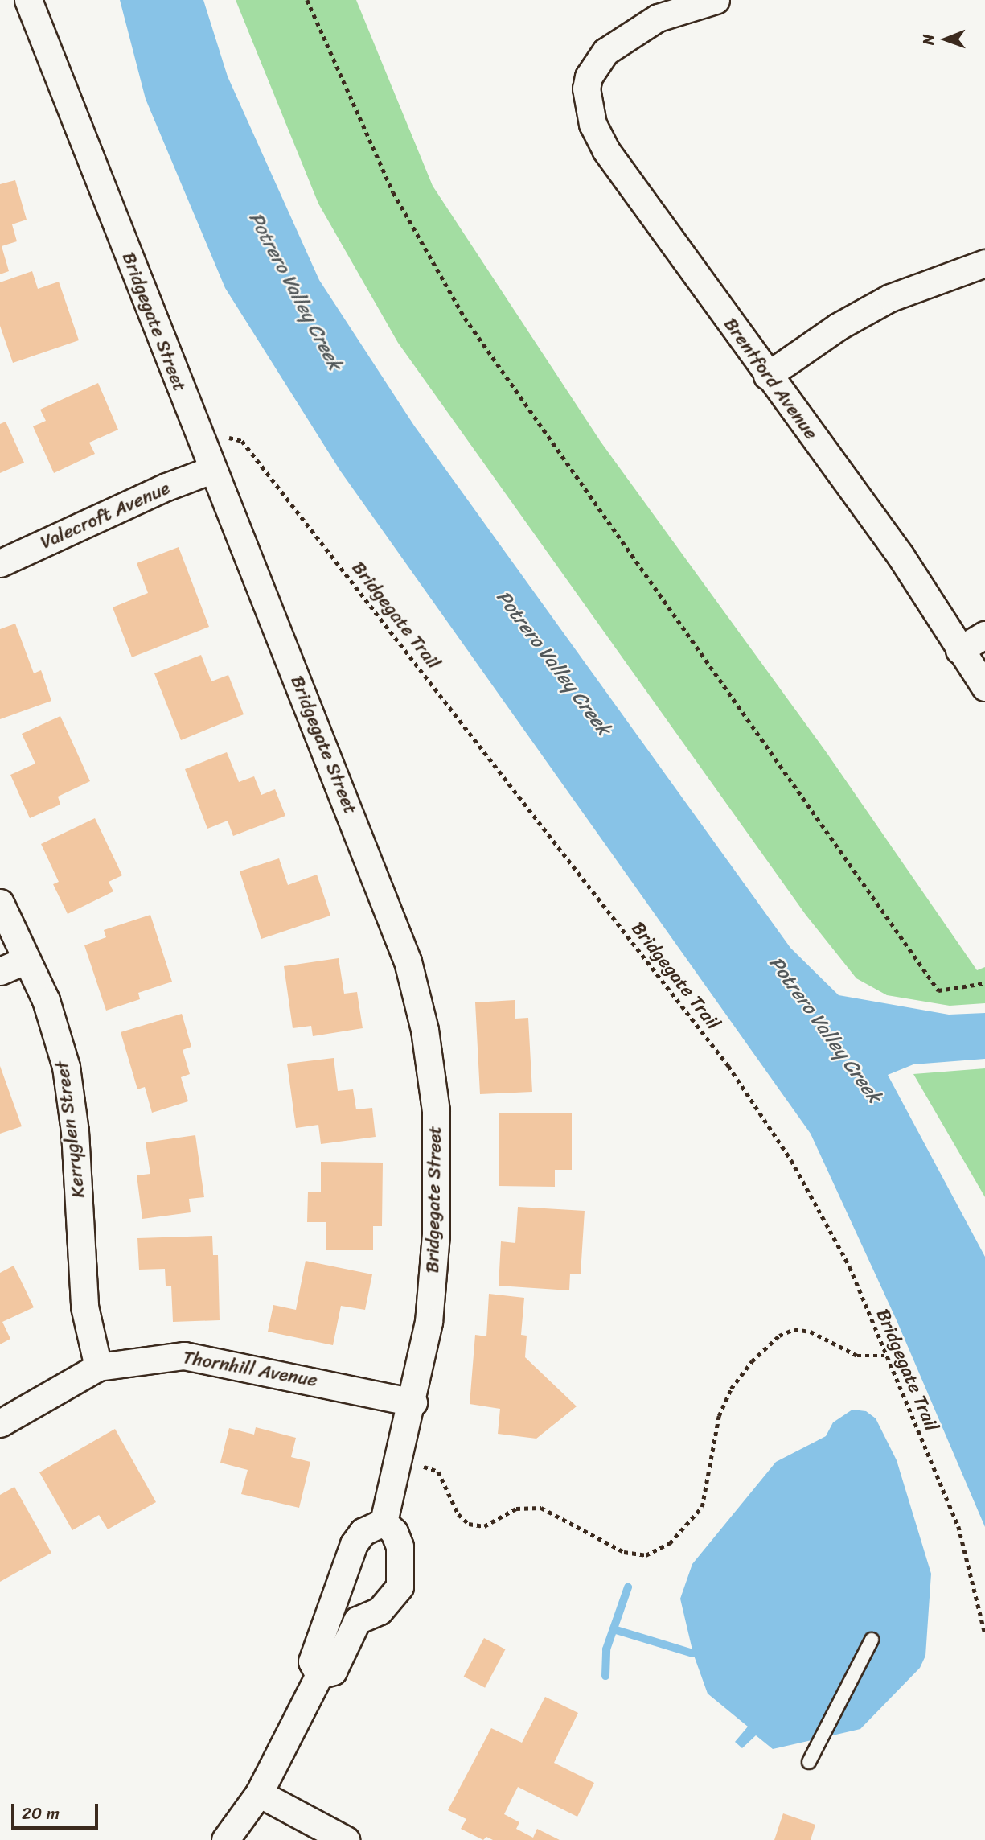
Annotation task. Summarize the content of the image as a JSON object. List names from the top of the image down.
{
  "streets": {
    "street": [
      "Bridgegate Street",
      "Brentford Avenue",
      "Valecroft Avenue",
      "Kerryglen Street",
      "Thornhill Avenue"
    ],
    "path": ["Bridgegate Trail"]
  },
  "crossings": [
    ["Bridgegate Street", "Valecroft Avenue"],
    ["Bridgegate Street", "Bridgegate Trail"],
    ["Bridgegate Street", "Thornhill Avenue"],
    ["Kerryglen Street", "Thornhill Avenue"]
  ],
  "water": ["Potrero Valley Creek"],
  "scale_bar": "20 m",
  "north": "left"
}
